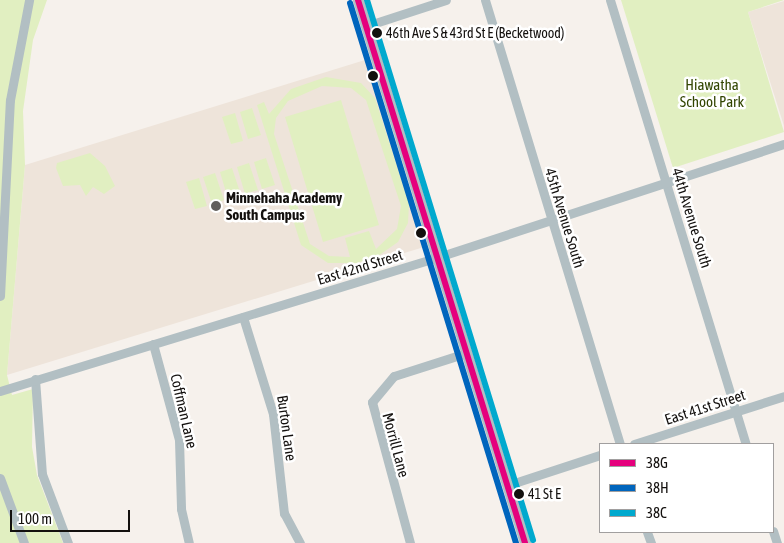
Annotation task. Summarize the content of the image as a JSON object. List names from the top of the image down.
{
  "streets": {
    "street": [
      "45th Avenue South",
      "44th Avenue South",
      "East 42nd Street",
      "East 41st Street",
      "Coffman Lane",
      "Burton Lane",
      "Morrill Lane"
    ]
  },
  "crossings": [
    ["45th Avenue South", "East 42nd Street"],
    ["44th Avenue South", "East 42nd Street"],
    ["44th Avenue South", "East 41st Street"],
    ["East 42nd Street", "Coffman Lane"],
    ["East 42nd Street", "Burton Lane"]
  ],
  "parks": ["Hiawatha School Park"],
  "places": ["46th Ave S & 43rd St E (Becketwood)", "Minnehaha Academy South Campus", "41 St E"],
  "lines": ["transit line 38G", "transit line 38C", "transit line 38H"],
  "legend": ["38G", "38H", "38C"],
  "scale_bar": "100 m"
}
